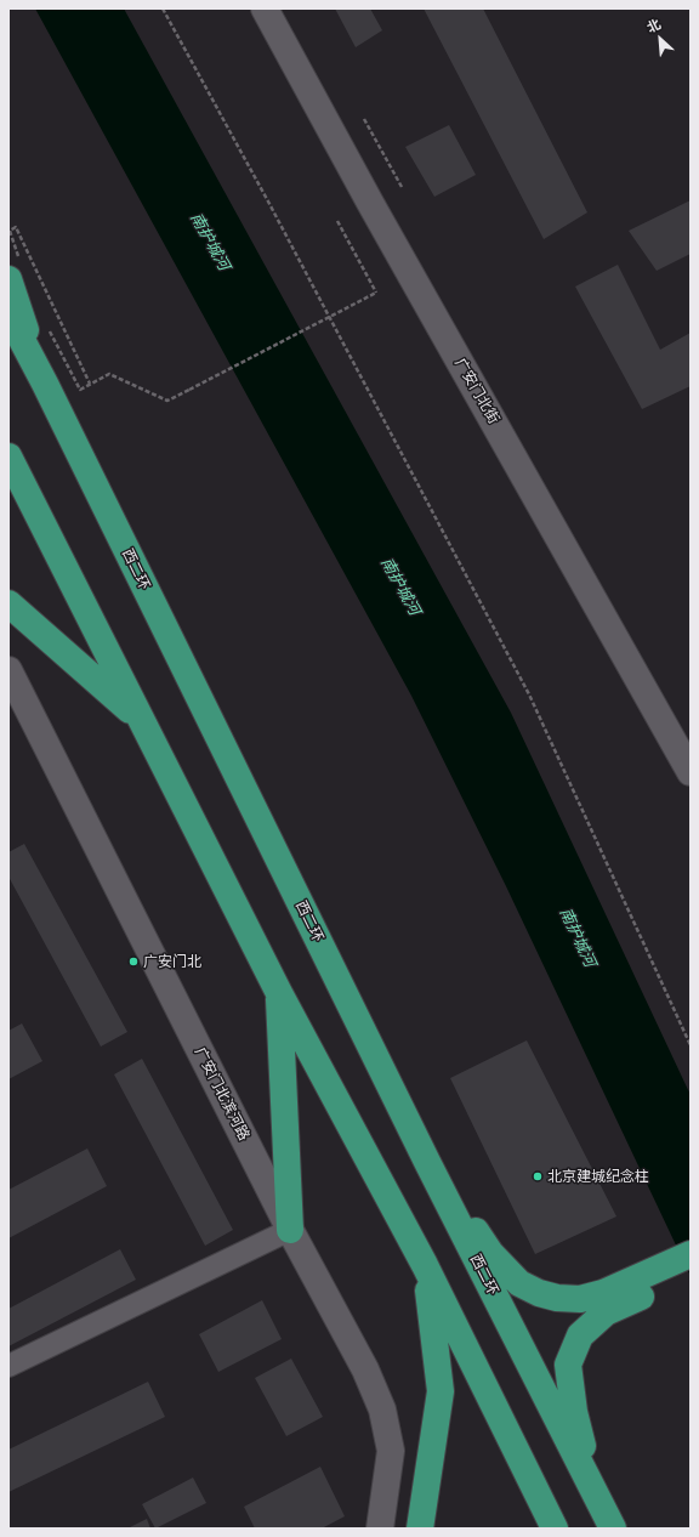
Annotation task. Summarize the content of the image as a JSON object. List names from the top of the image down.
{
  "streets": {
    "highway": ["西二环"],
    "street": ["广安门北街", "广安门北滨河路"]
  },
  "water": ["南护城河"],
  "places": ["广安门北", "北京建城纪念柱"],
  "north": "top left"
}
